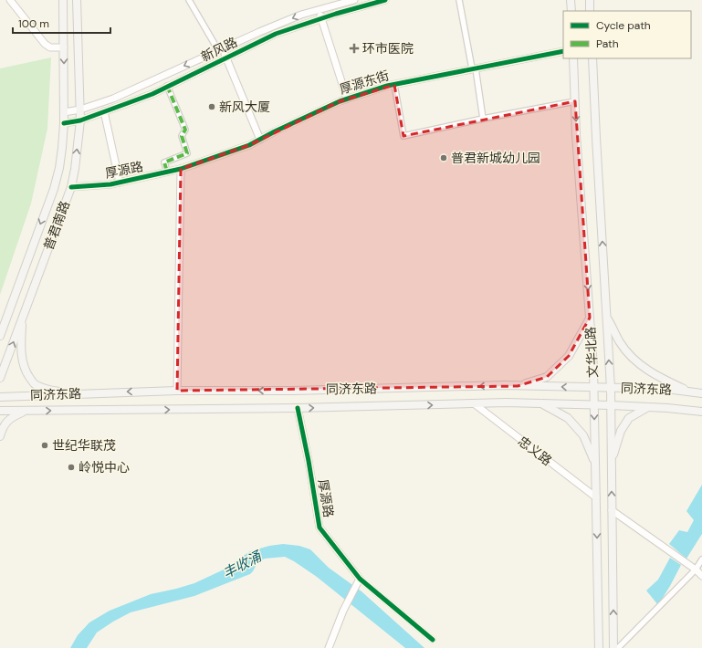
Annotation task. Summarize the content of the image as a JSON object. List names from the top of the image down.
{
  "streets": {
    "main road": ["普君南路", "文华北路", "同济东路"],
    "street": [
      "新风路",
      "厚源东街",
      "厚源路",
      "忠义路"
    ]
  },
  "crossings": [
    ["新风路", "普君南路"],
    ["厚源东街", "厚源路"],
    ["厚源路", "普君南路"],
    ["厚源路", "同济东路"],
    ["文华北路", "同济东路"],
    ["文华北路", "忠义路"],
    ["同济东路", "忠义路"]
  ],
  "water": ["丰收涌"],
  "places": {
    "health": ["环市医院"],
    "other": [
      "新风大厦",
      "普君新城幼儿园",
      "世纪华联茂",
      "岭悦中心"
    ]
  },
  "legend": ["Cycle path", "Path"],
  "scale_bar": "100 m"
}
